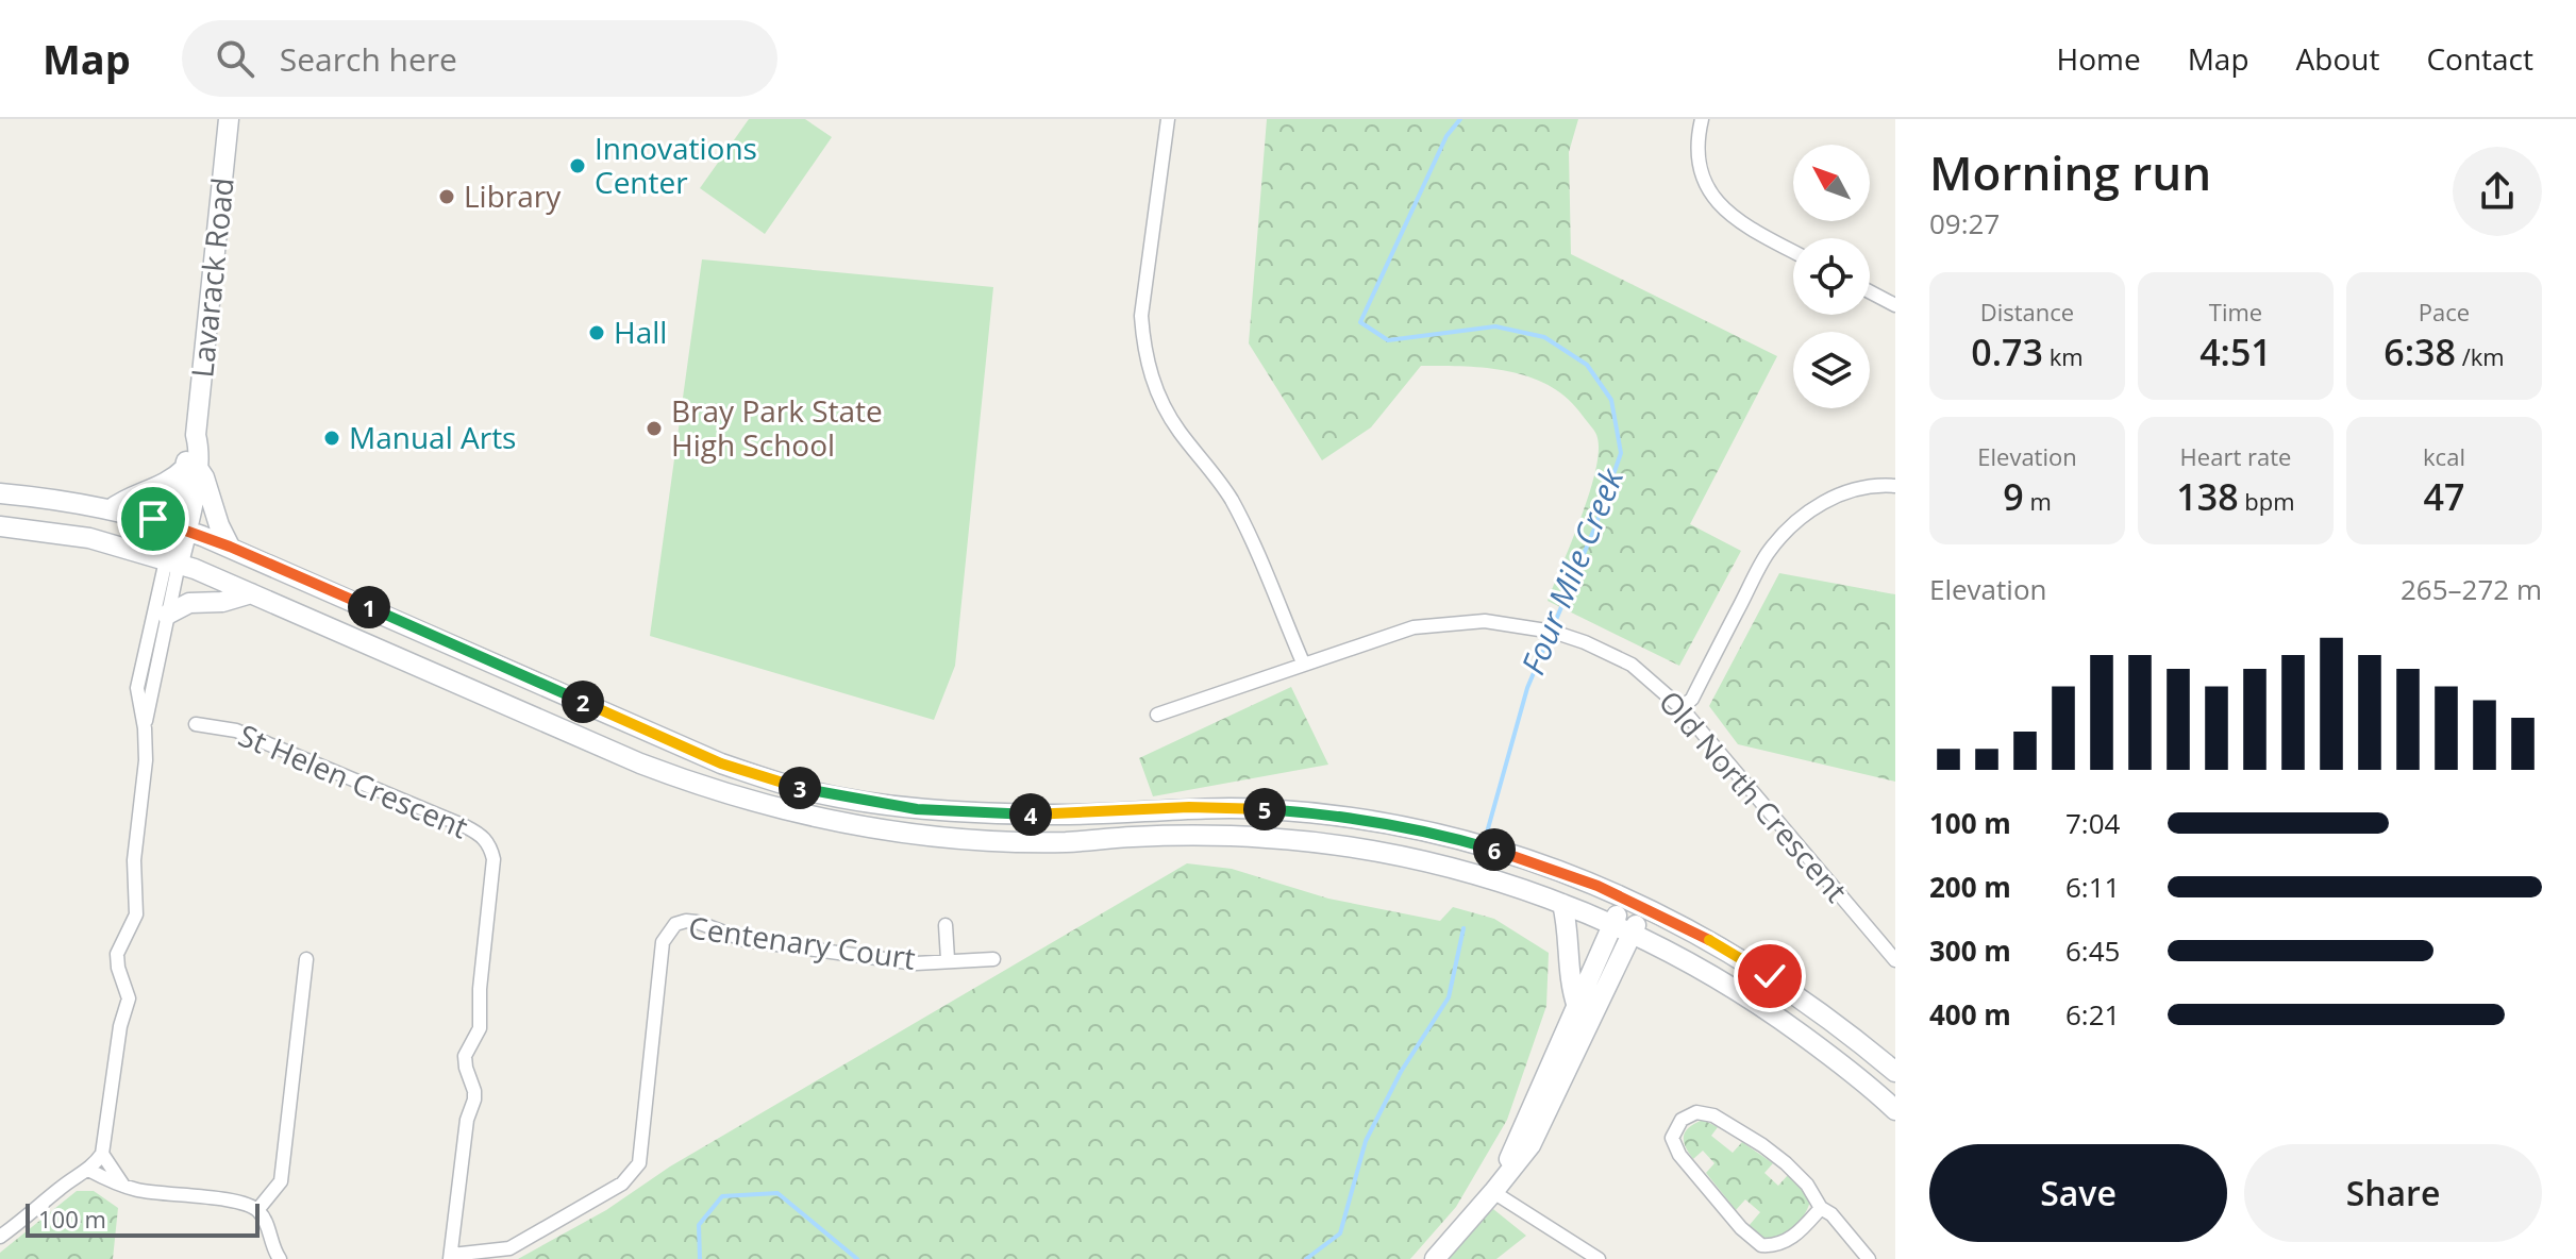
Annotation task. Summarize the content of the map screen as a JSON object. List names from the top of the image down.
{
  "streets": {
    "main road": ["Lavarack Road"],
    "street": ["St Helen Crescent", "Old North Crescent", "Centenary Court"]
  },
  "crossings": [
    ["St Helen Crescent", "Centenary Court"]
  ],
  "water": ["Four Mile Creek"],
  "places": [
    "Innovations Center",
    "Library",
    "Hall",
    "Bray Park State High School",
    "Manual Arts"
  ],
  "scale_bar": "100 m",
  "north": "top left",
  "page": {
    "header": "Map",
    "search": "Search here",
    "nav": [
      "Home",
      "Map",
      "About",
      "Contact"
    ],
    "heading": ["Morning run", "09:27"],
    "stats": [
      ["Distance", "0.73 km"],
      ["Time", "4:51"],
      ["Pace", "6:38 /km"],
      ["Elevation", "9 m"],
      ["Heart rate", "138 bpm"],
      ["kcal", "47"]
    ],
    "chart": ["Elevation", "265–272 m"],
    "pins": [
      "1",
      "2",
      "3",
      "5",
      "4",
      "6"
    ],
    "list": [
      {
        "name": "100 m",
        "note": "7:04"
      },
      {
        "name": "200 m",
        "note": "6:11"
      },
      {
        "name": "300 m",
        "note": "6:45"
      },
      {
        "name": "400 m",
        "note": "6:21"
      }
    ],
    "buttons": ["Save", "Share"],
    "scale": "100 m"
  }
}
